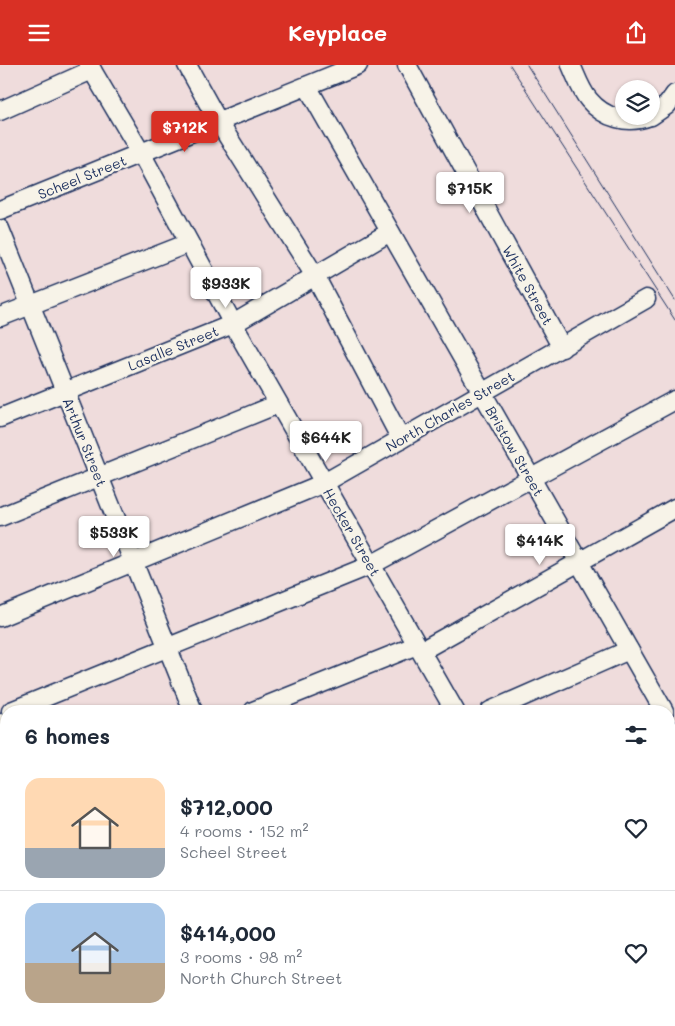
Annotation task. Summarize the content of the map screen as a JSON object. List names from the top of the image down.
{
  "streets": {
    "street": [
      "Scheel Street",
      "White Street",
      "Lasalle Street",
      "North Charles Street",
      "Arthur Street",
      "Bristow Street",
      "Hecker Street"
    ]
  },
  "crossings": [
    ["Scheel Street", "Bristow Street"],
    ["Scheel Street", "Hecker Street"],
    ["White Street", "North Charles Street"],
    ["Lasalle Street", "Arthur Street"],
    ["Lasalle Street", "Bristow Street"],
    ["Lasalle Street", "Hecker Street"],
    ["North Charles Street", "Arthur Street"],
    ["North Charles Street", "Bristow Street"],
    ["North Charles Street", "Hecker Street"]
  ],
  "page": {
    "header": "Keyplace",
    "price": [
      "$712K",
      "$715K",
      "$933K",
      "$644K",
      "$533K",
      "$414K"
    ],
    "heading": "6 homes",
    "list": [
      {
        "name": "$712,000",
        "note": "4 rooms · 152 m² · Scheel Street"
      },
      {
        "name": "$414,000",
        "note": "3 rooms · 98 m² · North Church Street"
      }
    ]
  }
}
